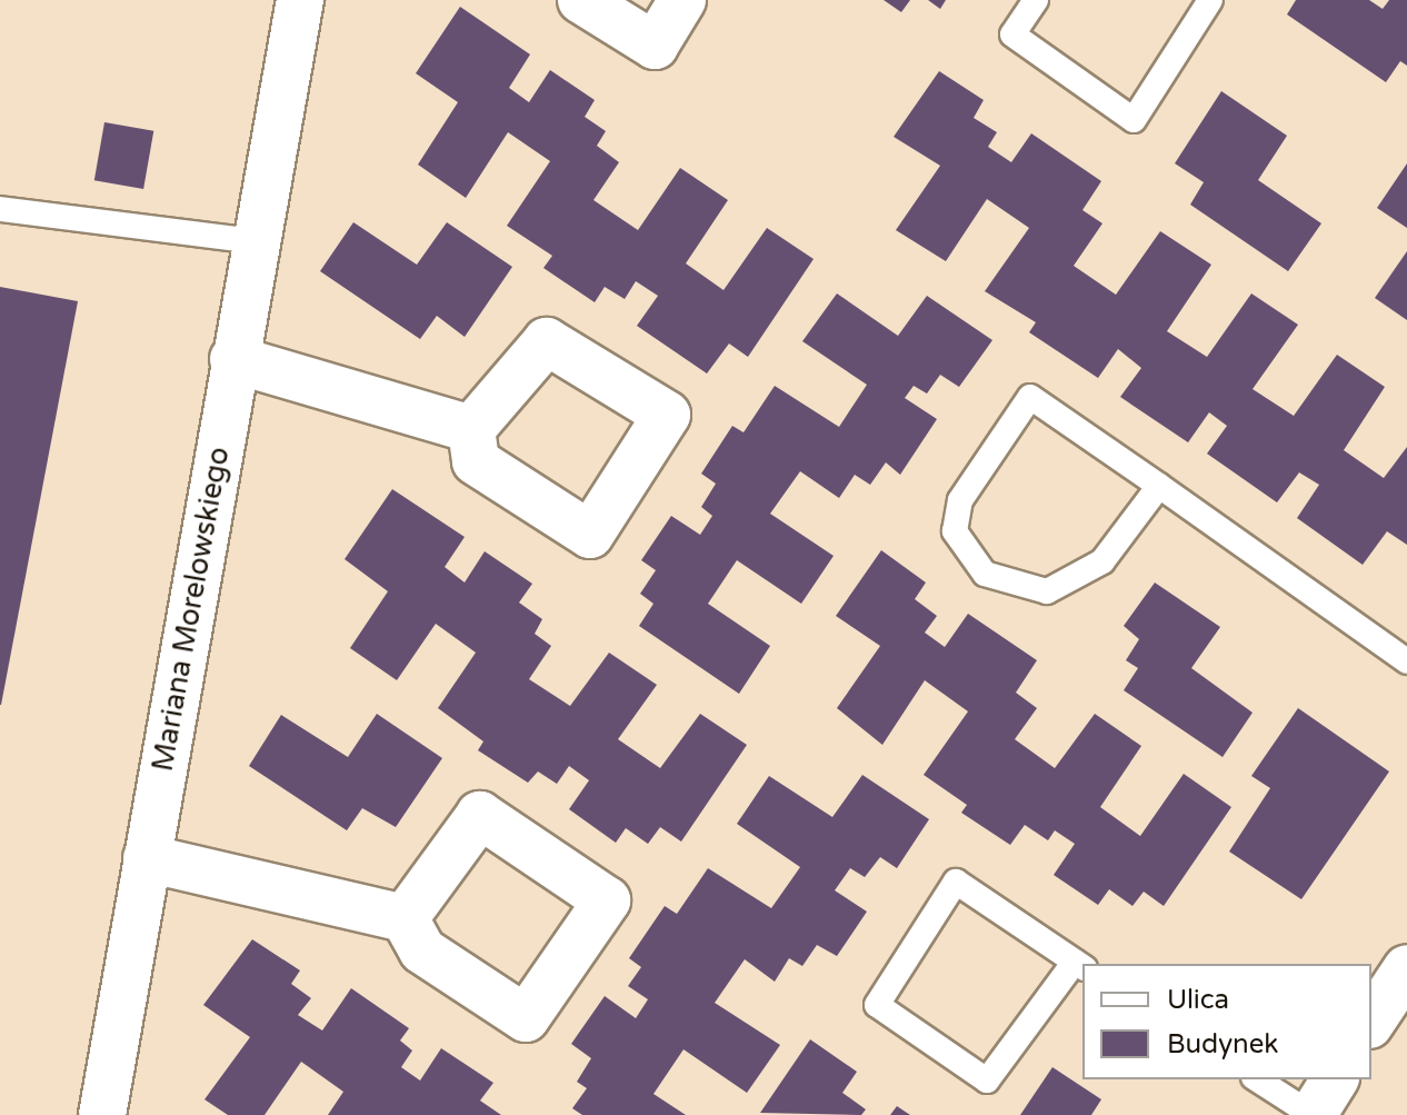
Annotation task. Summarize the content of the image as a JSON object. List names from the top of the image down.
{
  "streets": {
    "street": ["Mariana Morelowskiego"]
  },
  "legend": ["Ulica", "Budynek"]
}
